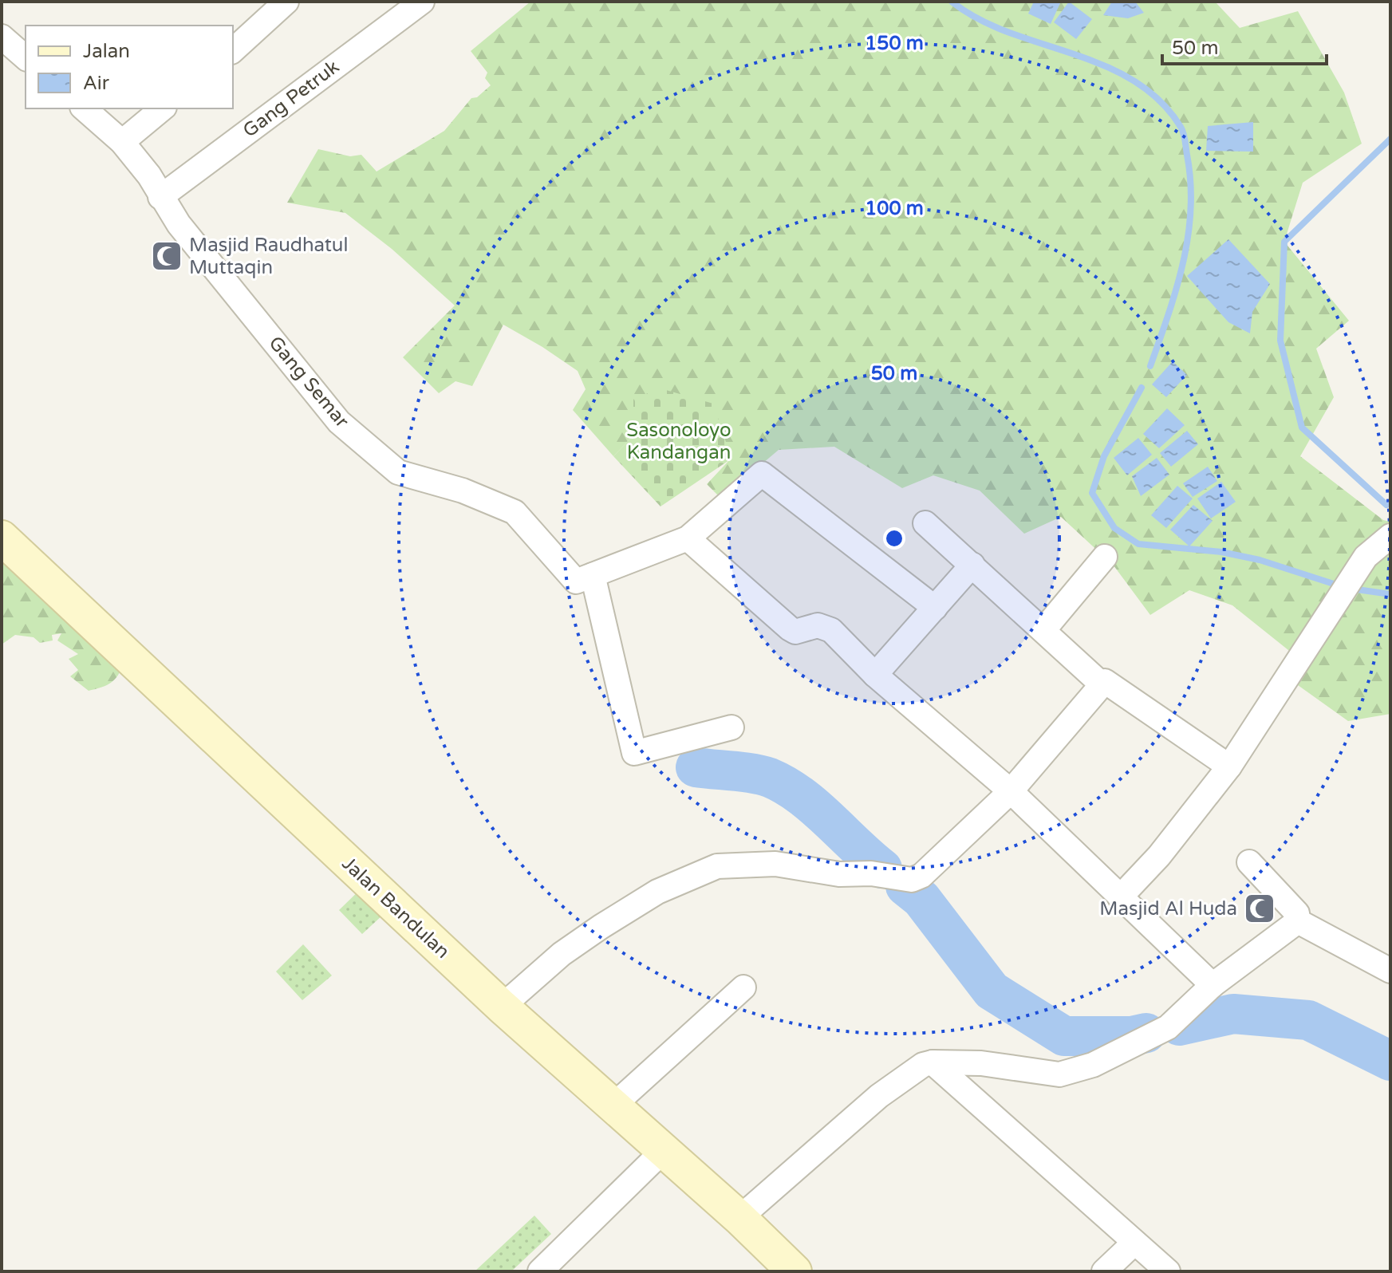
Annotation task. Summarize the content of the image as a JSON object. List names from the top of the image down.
{
  "streets": {
    "street": ["Gang Petruk", "Gang Semar", "Jalan Bandulan"]
  },
  "crossings": [
    ["Gang Petruk", "Gang Semar"]
  ],
  "parks": ["Sasonoloyo Kandangan"],
  "places": {
    "mosque": ["Masjid Raudhatul Muttaqin", "Masjid Al Huda"]
  },
  "legend": ["Jalan", "Air"],
  "scale_bar": "50 m",
  "rings": ["150 m", "100 m", "50 m"]
}
